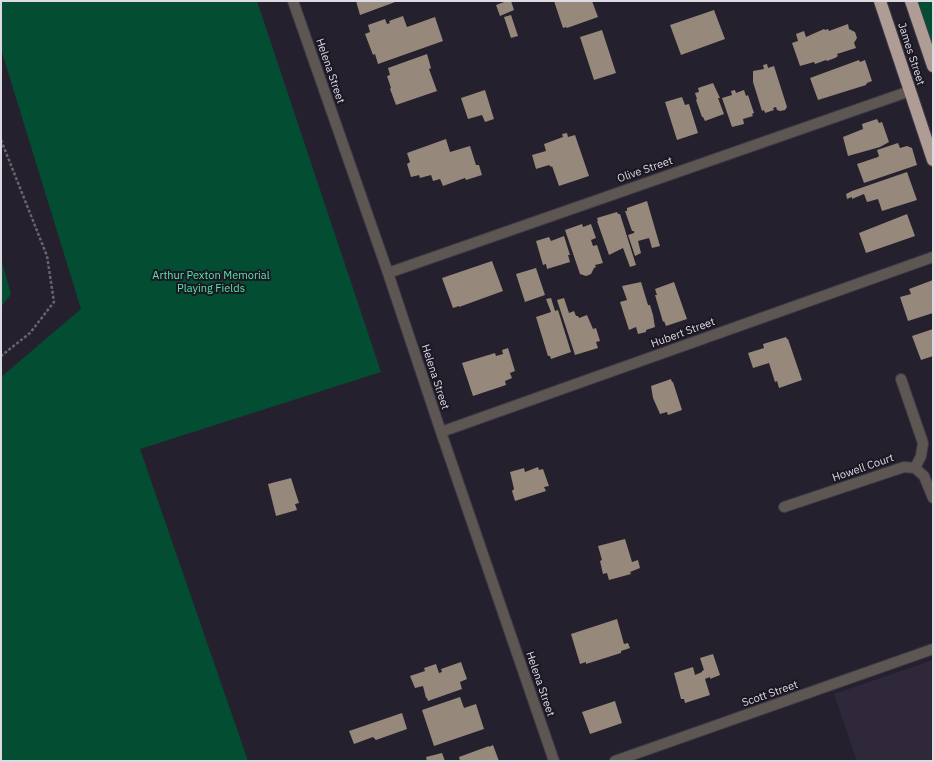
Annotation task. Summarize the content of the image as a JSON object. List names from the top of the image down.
{
  "streets": {
    "highway": ["James Street"],
    "street": [
      "Helena Street",
      "Olive Street",
      "Hubert Street",
      "Howell Court",
      "Scott Street"
    ]
  },
  "crossings": [
    ["James Street", "Olive Street"],
    ["Helena Street", "Olive Street"],
    ["Helena Street", "Hubert Street"]
  ],
  "parks": ["Arthur Pexton Memorial Playing Fields"]
}
